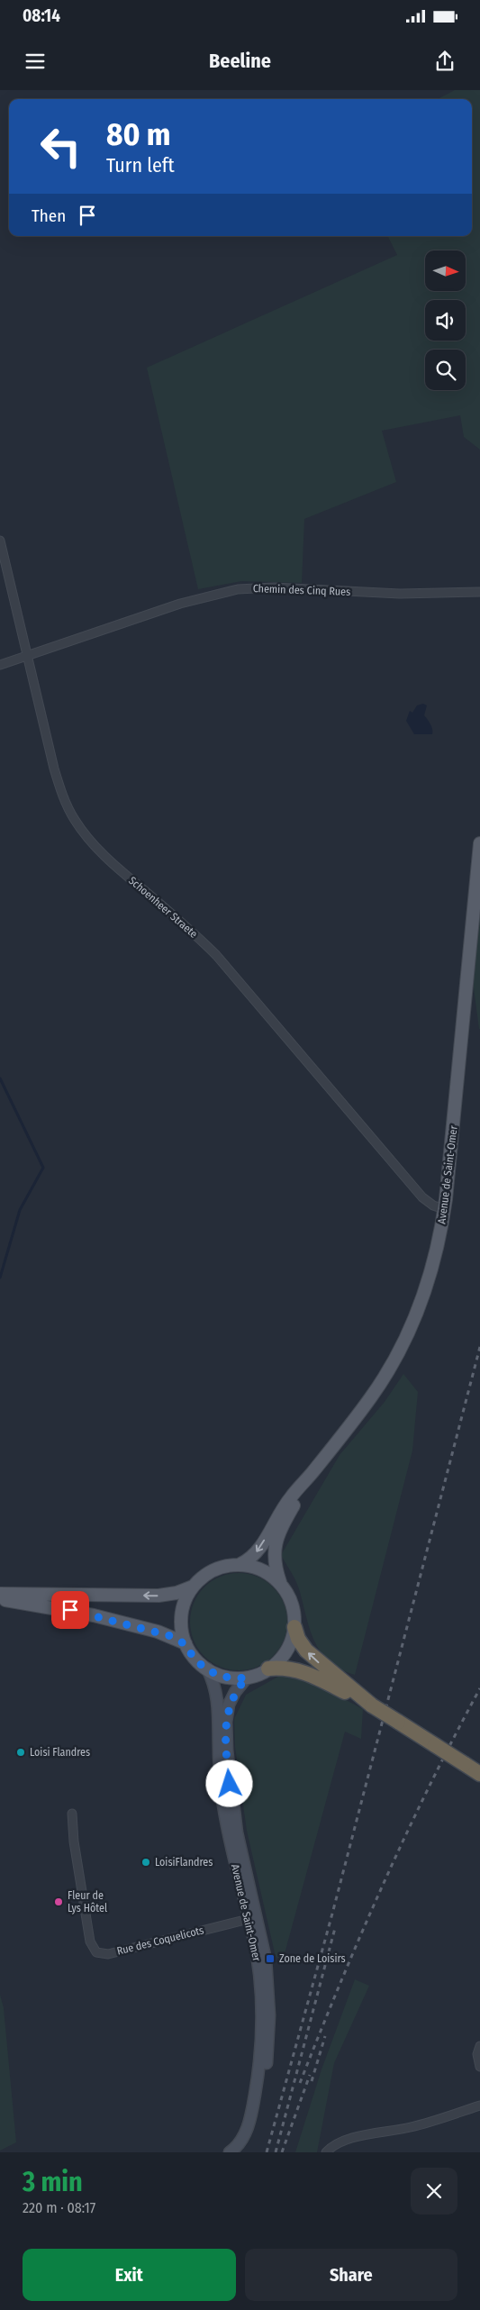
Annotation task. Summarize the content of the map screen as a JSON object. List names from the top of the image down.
{
  "streets": {
    "main road": ["Avenue de Saint-Omer"],
    "street": ["Chemin des Cinq Rues", "Schoenheer Straete", "Rue des Coquelicots"]
  },
  "crossings": [
    ["Chemin des Cinq Rues", "Schoenheer Straete"],
    ["Schoenheer Straete", "Avenue de Saint-Omer"],
    ["Avenue de Saint-Omer", "Rue des Coquelicots"]
  ],
  "places": {
    "other": ["Loisi Flandres", "LoisiFlandres", "Fleur de Lys Hôtel"],
    "transit": ["Zone de Loisirs"]
  },
  "north": "right",
  "page": {
    "status": "08:14",
    "header": "Beeline",
    "turn": ["80 m", "Turn left"],
    "then": "Then",
    "heading": ["3 min", "220 m · 08:17"],
    "buttons": ["Exit", "Share"]
  }
}
